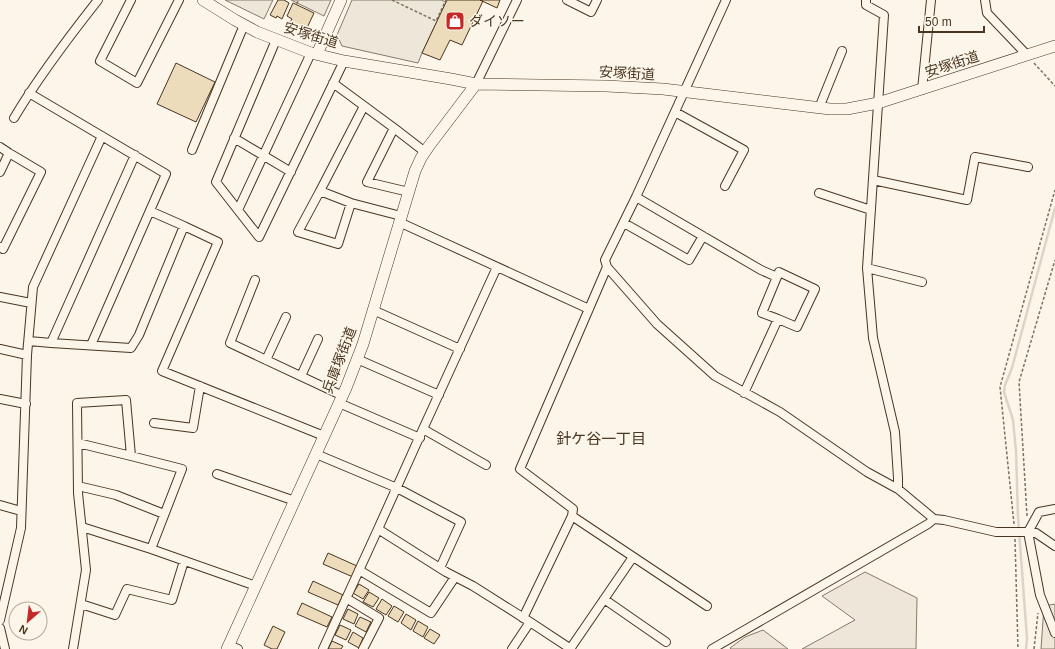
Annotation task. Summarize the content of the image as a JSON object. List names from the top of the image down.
{
  "streets": {
    "main road": ["安塚街道", "兵庫塚街道"]
  },
  "crossings": [
    ["安塚街道", "兵庫塚街道"]
  ],
  "districts": ["針ケ谷一丁目"],
  "places": {
    "shop": ["ダイソー"]
  },
  "scale_bar": "50 m",
  "north": "bottom left"
}
